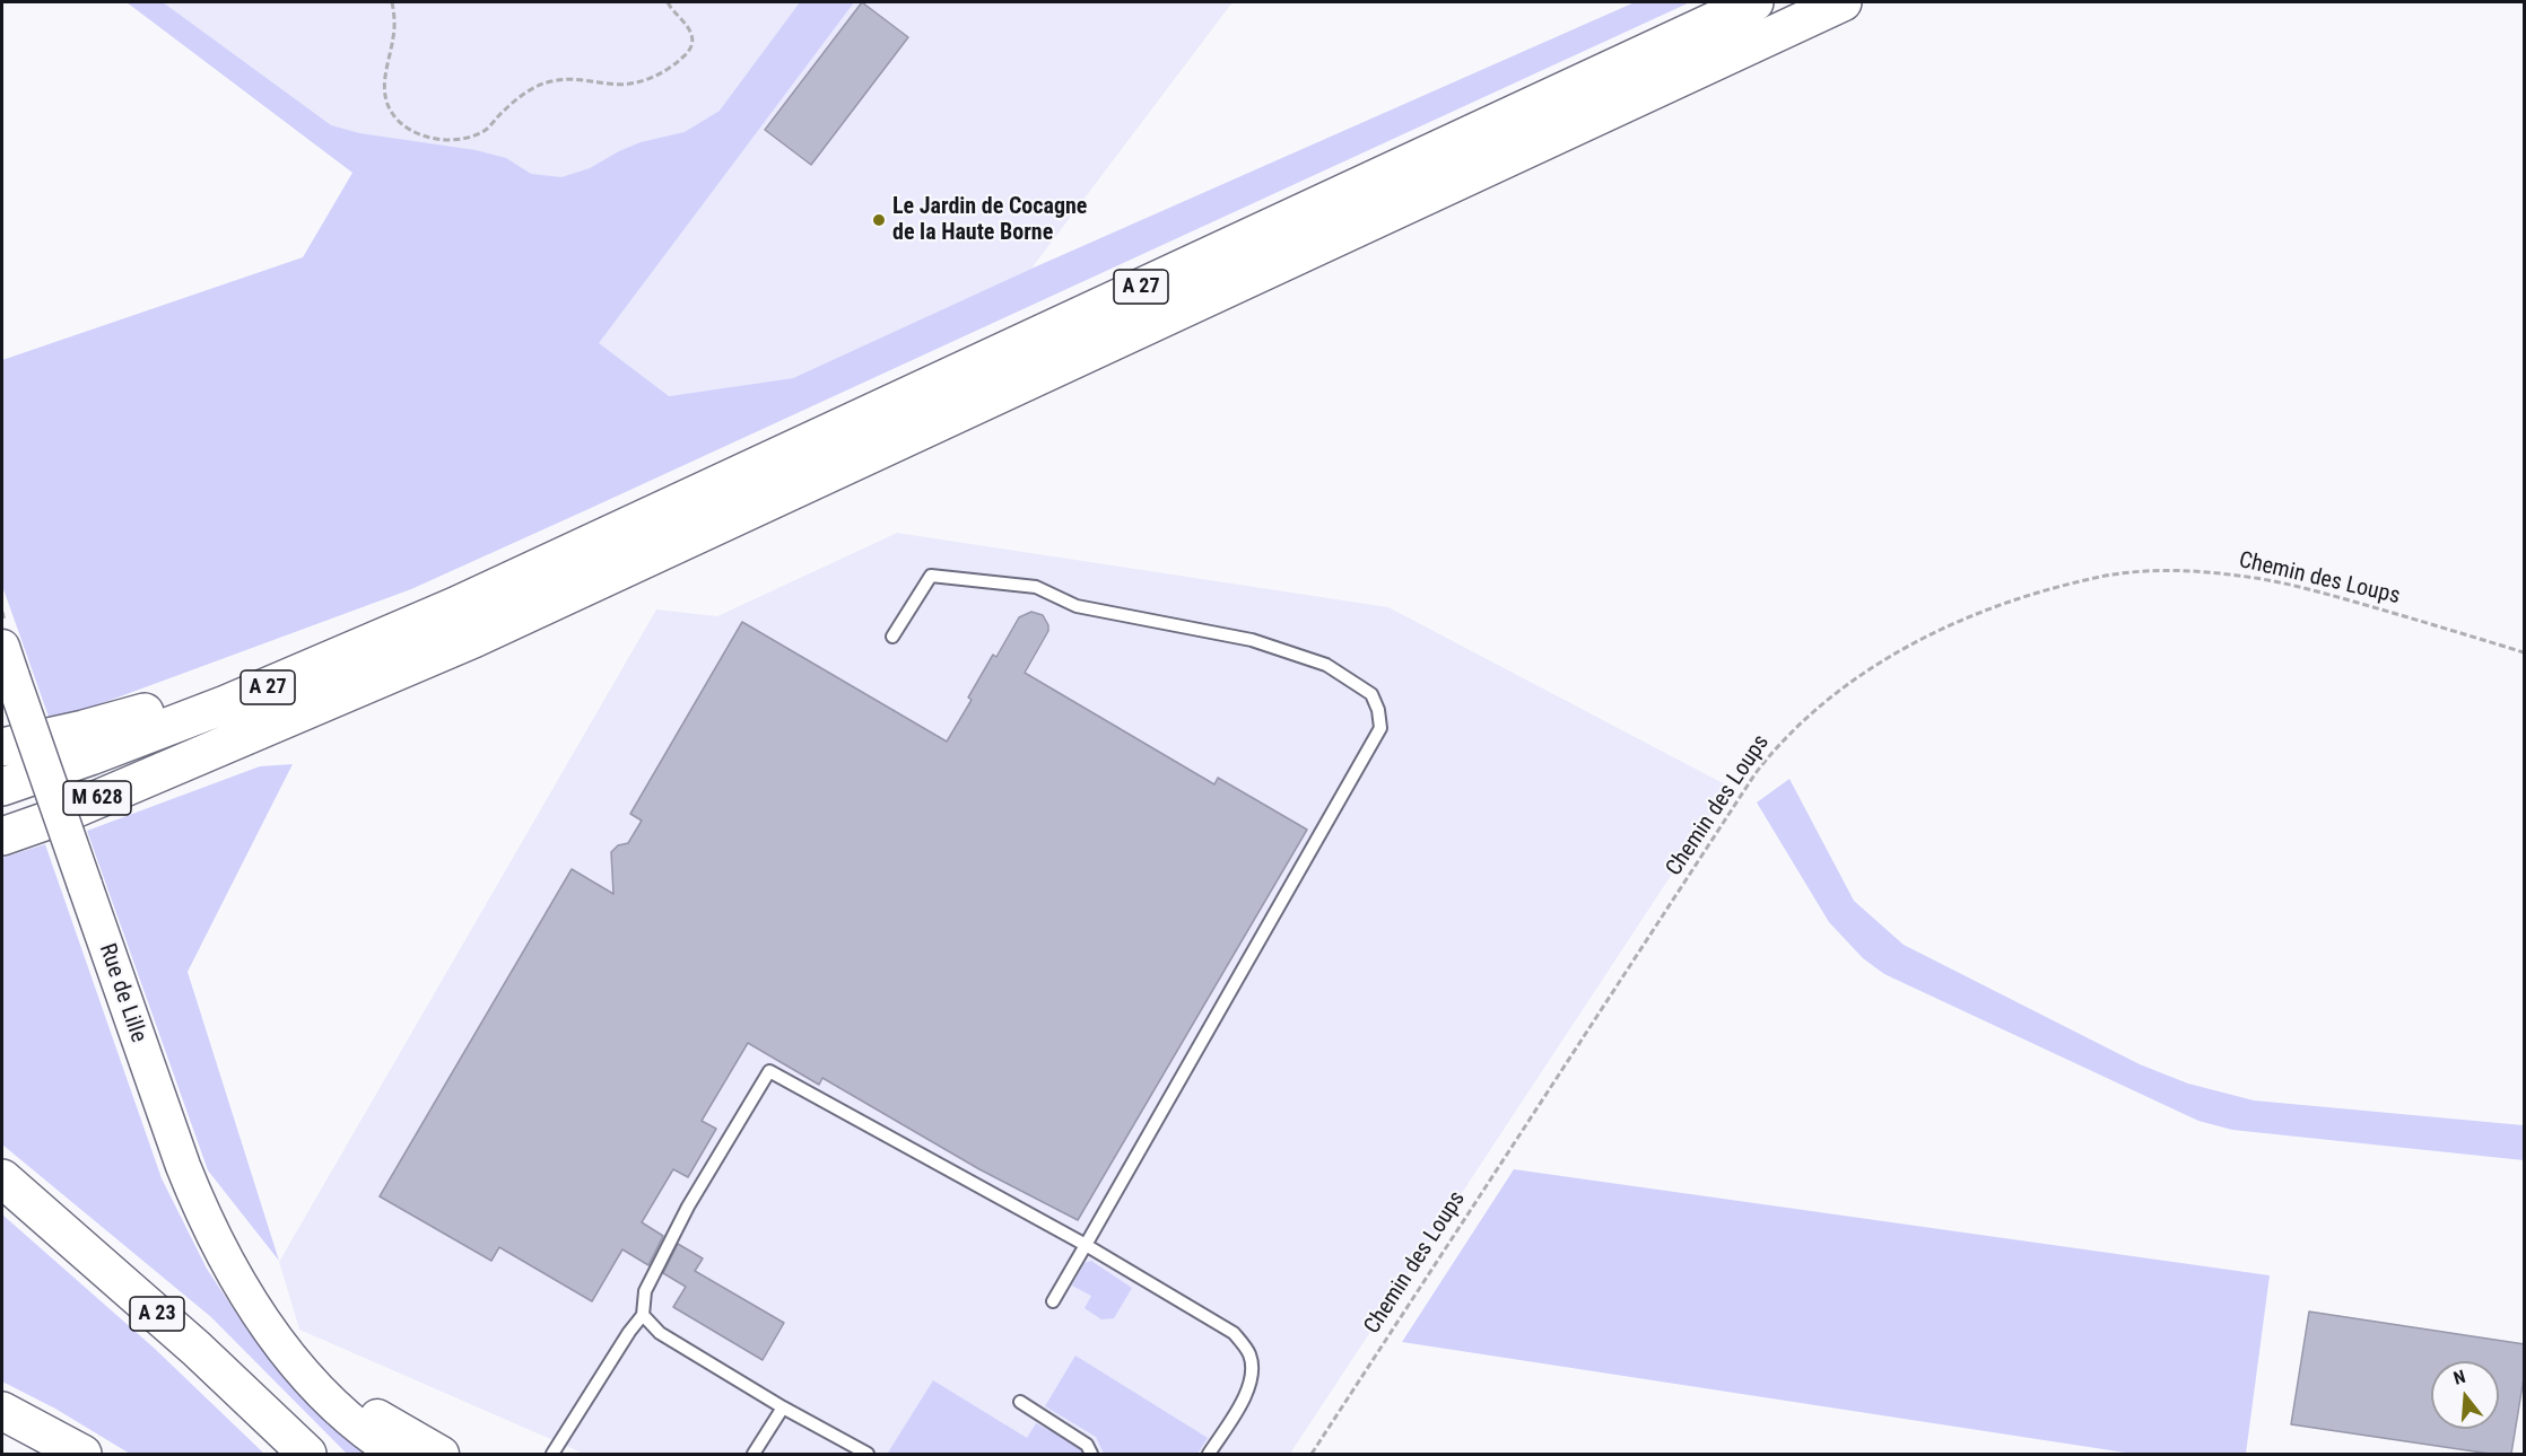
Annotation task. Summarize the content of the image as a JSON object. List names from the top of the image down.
{
  "streets": {
    "highway": ["A 27", "M 628", "A 23"],
    "main road": ["Rue de Lille"],
    "path": ["Chemin des Loups"]
  },
  "crossings": [
    ["A 27", "M 628"]
  ],
  "places": ["Le Jardin de Cocagne de la Haute Borne"],
  "north": "top"
}
